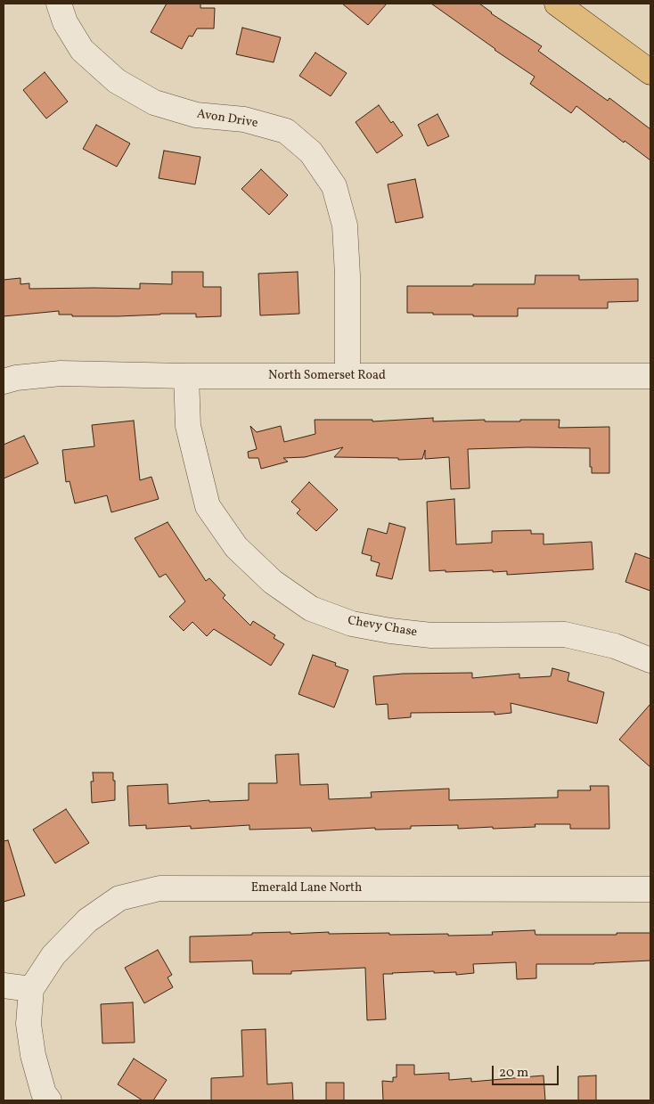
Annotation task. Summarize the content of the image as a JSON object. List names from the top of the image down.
{
  "streets": {
    "street": [
      "Avon Drive",
      "North Somerset Road",
      "Chevy Chase",
      "Emerald Lane North"
    ]
  },
  "crossings": [
    ["Avon Drive", "North Somerset Road"],
    ["North Somerset Road", "Chevy Chase"]
  ],
  "scale_bar": "20 m"
}
